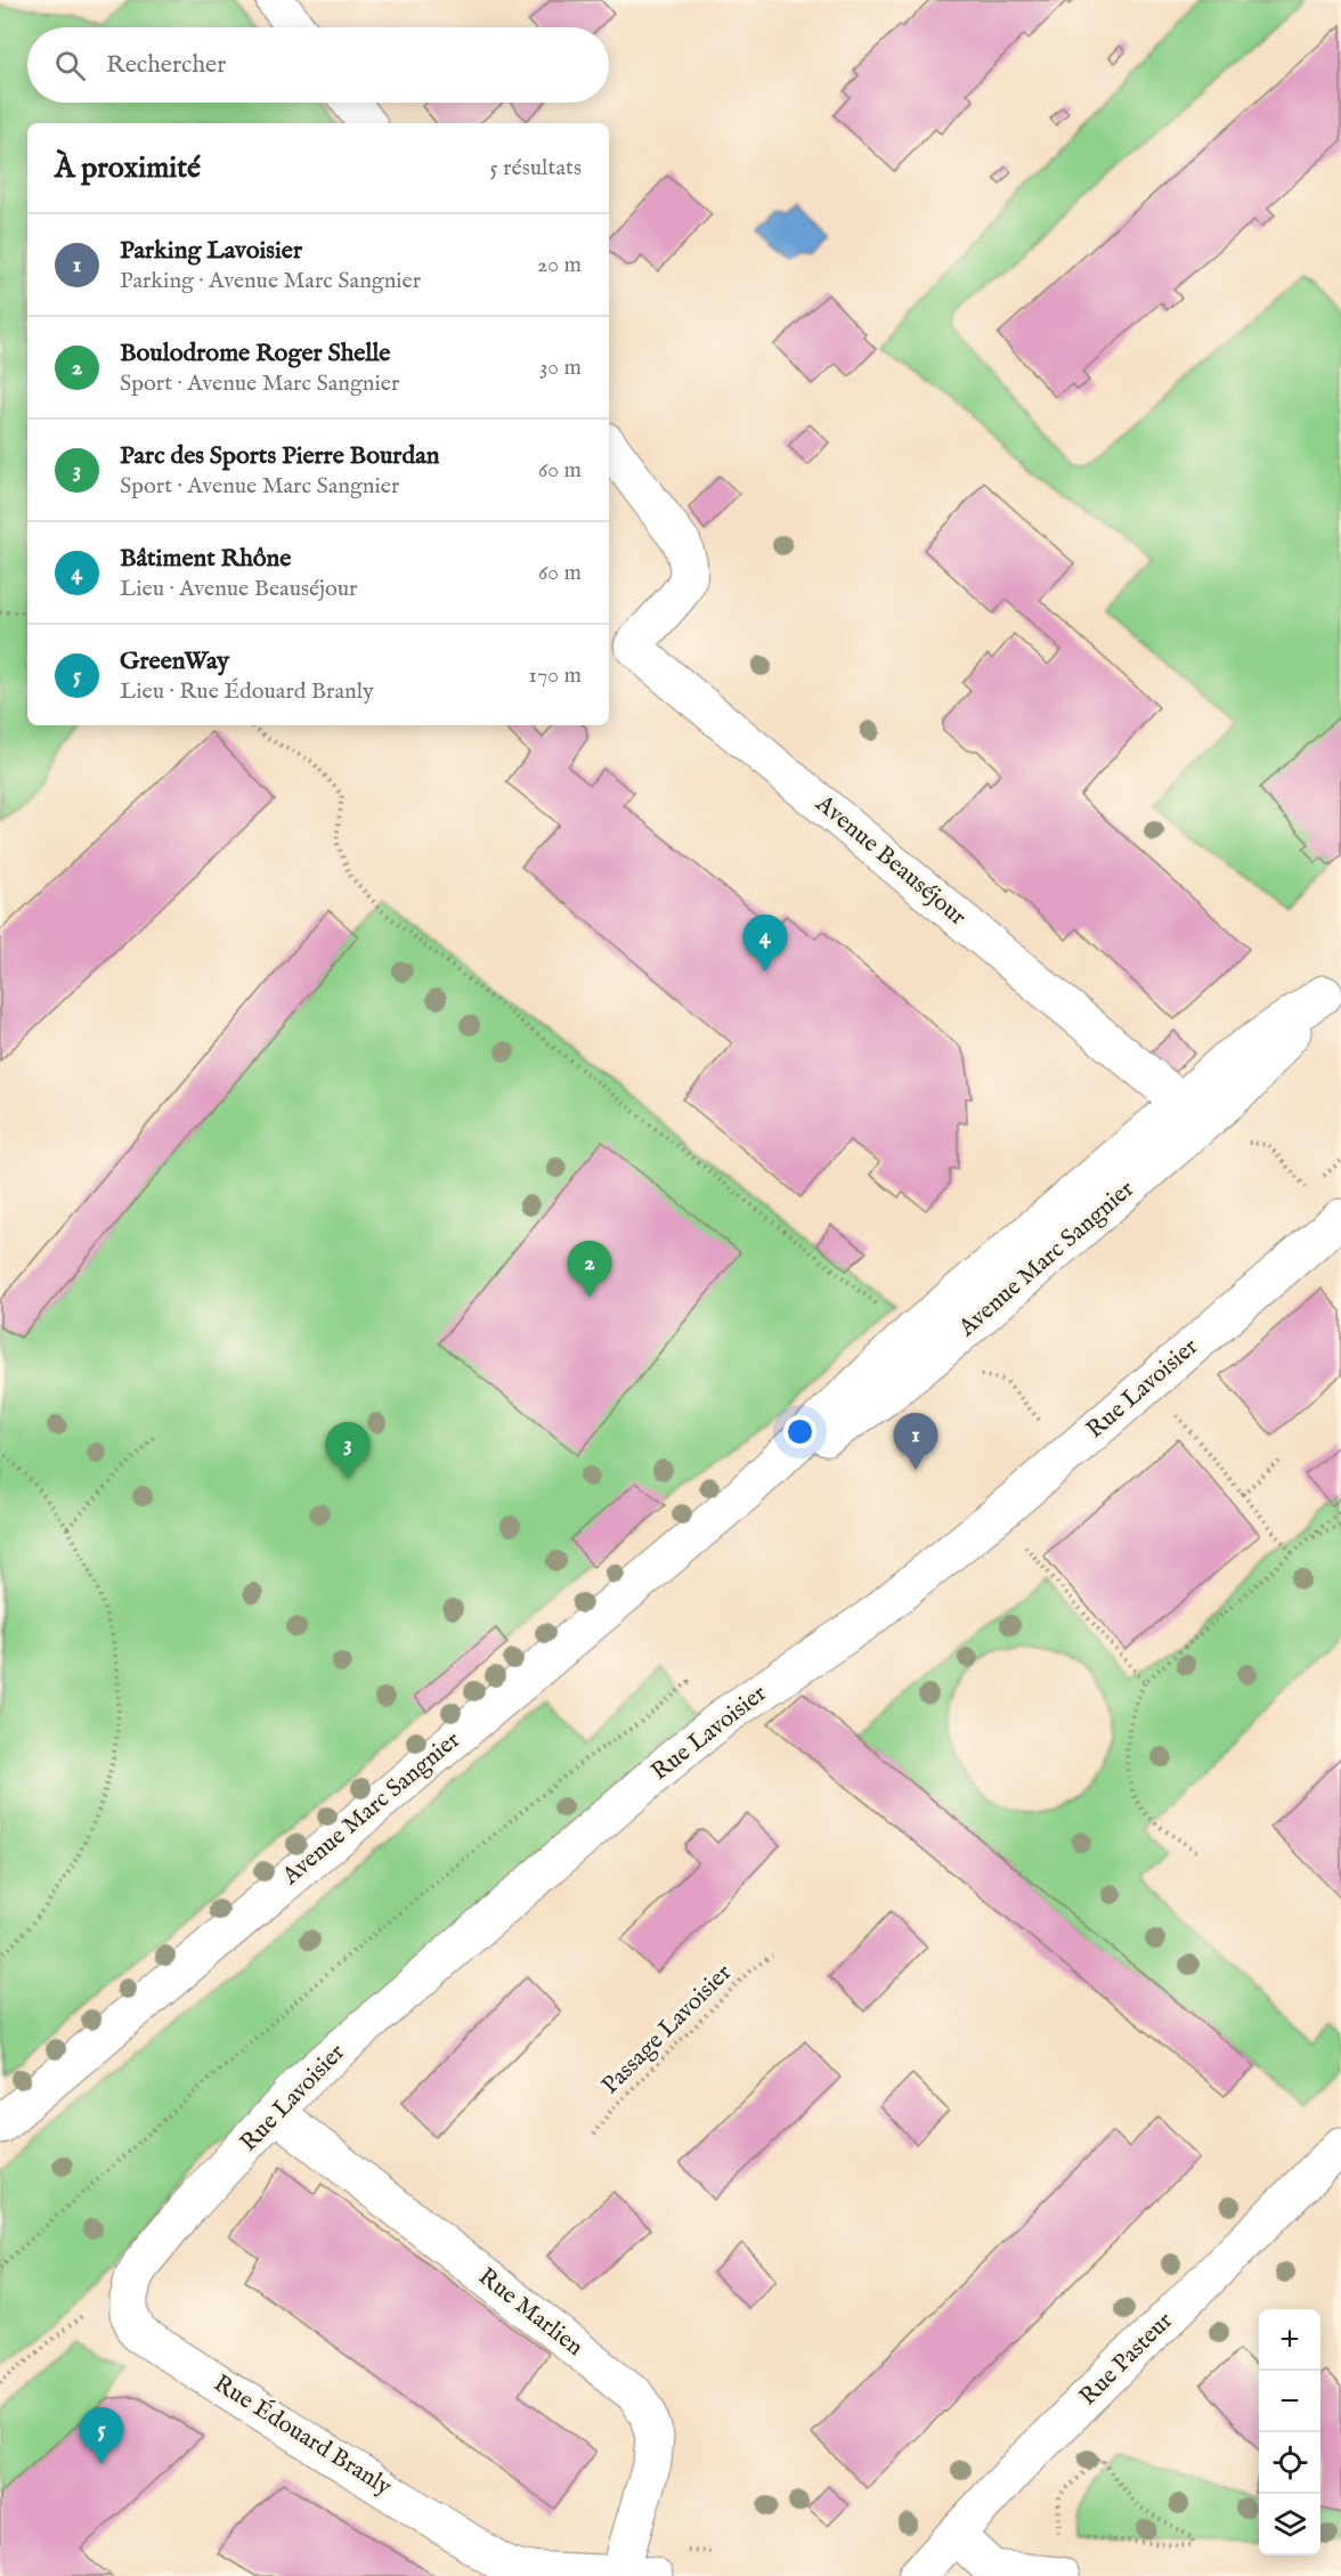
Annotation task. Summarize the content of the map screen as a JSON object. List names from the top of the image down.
{
  "streets": {
    "street": [
      "Avenue Beauséjour",
      "Avenue Marc Sangnier",
      "Rue Lavoisier",
      "Rue Marlien",
      "Rue Pasteur",
      "Rue Édouard Branly"
    ],
    "path": ["Passage Lavoisier"]
  },
  "crossings": [
    ["Avenue Beauséjour", "Avenue Marc Sangnier"],
    ["Rue Lavoisier", "Rue Marlien"],
    ["Rue Lavoisier", "Rue Édouard Branly"],
    ["Rue Marlien", "Rue Édouard Branly"]
  ],
  "page": {
    "search": "Rechercher",
    "heading": ["À proximité", "5 résultats"],
    "list": [
      {
        "mark": "1",
        "name": "Parking Lavoisier",
        "note": "Parking · Avenue Marc Sangnier",
        "value": "20 m"
      },
      {
        "mark": "2",
        "name": "Boulodrome Roger Shelle",
        "note": "Sport · Avenue Marc Sangnier",
        "value": "30 m"
      },
      {
        "mark": "3",
        "name": "Parc des Sports Pierre Bourdan",
        "note": "Sport · Avenue Marc Sangnier",
        "value": "60 m"
      },
      {
        "mark": "4",
        "name": "Bâtiment Rhône",
        "note": "Lieu · Avenue Beauséjour",
        "value": "60 m"
      },
      {
        "mark": "5",
        "name": "GreenWay",
        "note": "Lieu · Rue Édouard Branly",
        "value": "170 m"
      }
    ],
    "pins": [
      "4",
      "2",
      "1",
      "3",
      "5"
    ],
    "map_buttons": ["+", "−"]
  }
}
